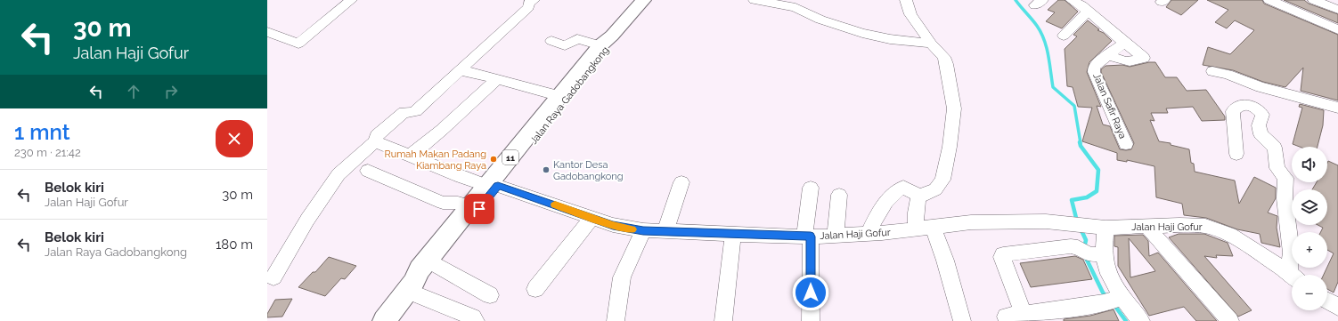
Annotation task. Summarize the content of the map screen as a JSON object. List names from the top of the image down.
{
  "streets": {
    "highway": ["Jalan Raya Gadobangkong", "11"],
    "street": ["Jalan Safir Raya", "Jalan Haji Gofur"]
  },
  "crossings": [
    ["Jalan Raya Gadobangkong", "Jalan Haji Gofur"]
  ],
  "places": ["Rumah Makan Padang Kiambang Raya", "Kantor Desa Gadobangkong"],
  "page": {
    "turn": ["30 m", "Jalan Haji Gofur"],
    "heading": ["1 mnt", "230 m · 21:42"],
    "map_buttons": ["+", "−"],
    "list": [
      {
        "name": "Belok kiri",
        "note": "Jalan Haji Gofur",
        "value": "30 m"
      },
      {
        "name": "Belok kiri",
        "note": "Jalan Raya Gadobangkong",
        "value": "180 m"
      }
    ]
  }
}
